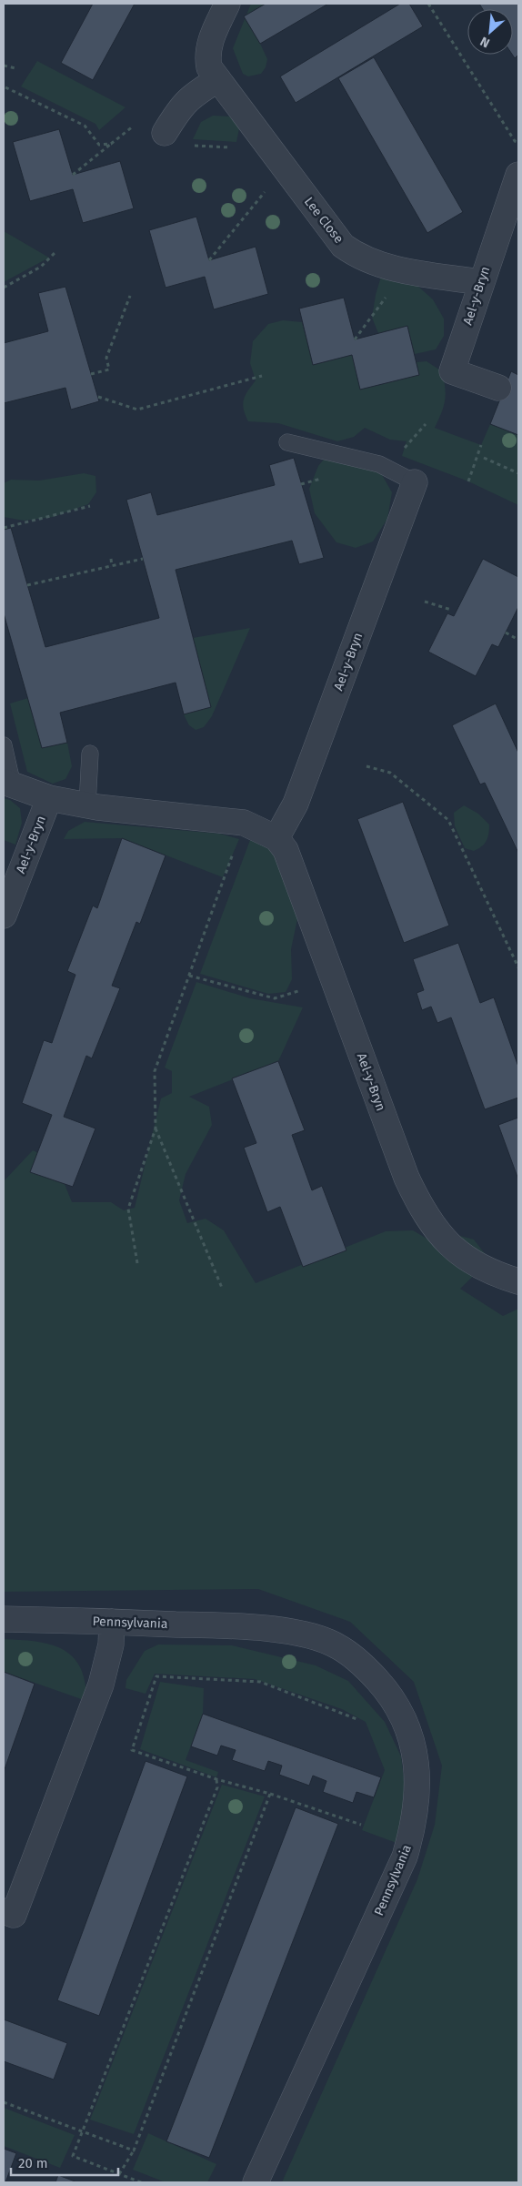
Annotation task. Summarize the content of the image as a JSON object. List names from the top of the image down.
{
  "streets": {
    "street": ["Lee Close", "Ael-y-Bryn", "Pennsylvania"]
  },
  "crossings": [
    ["Lee Close", "Ael-y-Bryn"]
  ],
  "scale_bar": "20 m",
  "north": "bottom left"
}
